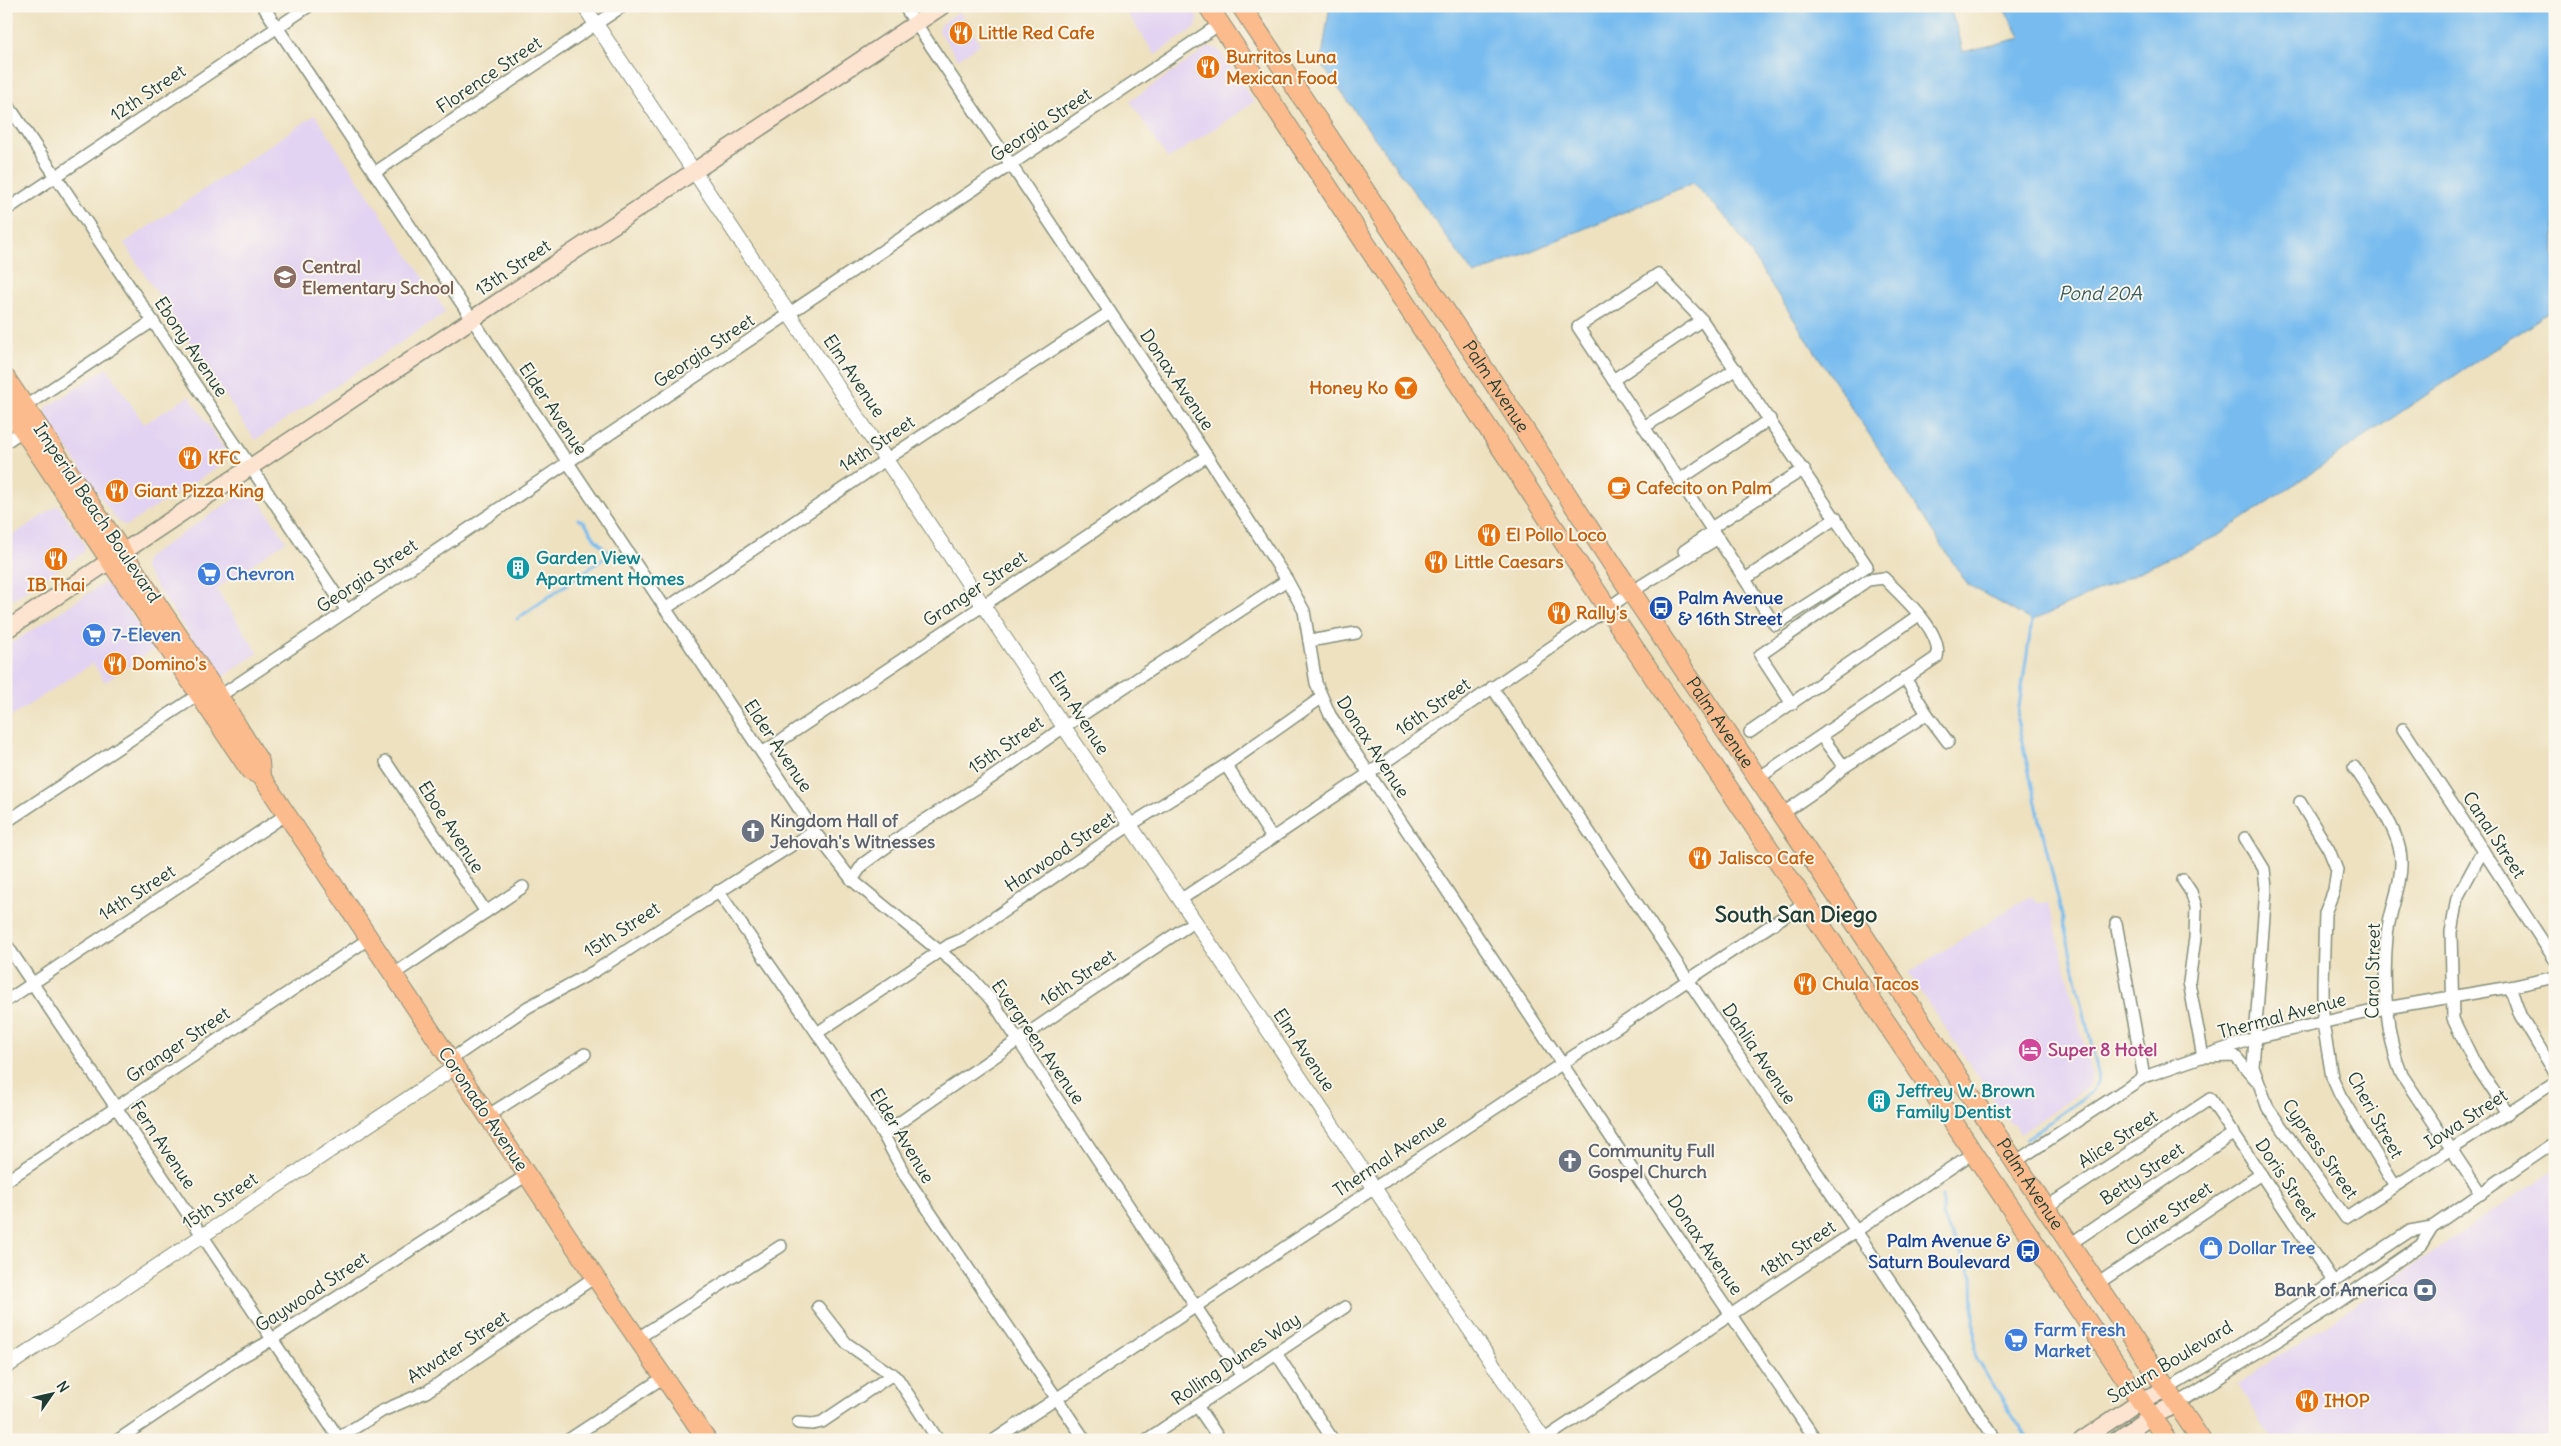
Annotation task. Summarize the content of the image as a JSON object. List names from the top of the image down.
{
  "streets": {
    "highway": ["Palm Avenue"],
    "main road": [
      "13th Street",
      "Imperial Beach Boulevard",
      "Coronado Avenue",
      "Saturn Boulevard"
    ],
    "street": [
      "Florence Street",
      "12th Street",
      "Georgia Street",
      "Ebony Avenue",
      "Elm Avenue",
      "Donax Avenue",
      "Elder Avenue",
      "14th Street",
      "Granger Street",
      "16th Street",
      "15th Street",
      "Eboe Avenue",
      "Canal Street",
      "Harwood Street",
      "Carol Street",
      "Thermal Avenue",
      "Evergreen Avenue",
      "Dahlia Avenue",
      "Cheri Street",
      "Iowa Street",
      "Alice Street",
      "Fern Avenue",
      "Cypress Street",
      "Betty Street",
      "Doris Street",
      "Claire Street",
      "18th Street",
      "Gaywood Street",
      "Atwater Street",
      "Rolling Dunes Way"
    ]
  },
  "crossings": [
    ["Florence Street", "Elm Avenue"],
    ["Florence Street", "Elder Avenue"],
    ["12th Street", "Ebony Avenue"],
    ["12th Street", "Elder Avenue"],
    ["Georgia Street", "Ebony Avenue"],
    ["Georgia Street", "Elm Avenue"],
    ["Georgia Street", "Donax Avenue"],
    ["Georgia Street", "Palm Avenue"],
    ["Georgia Street", "Elder Avenue"],
    ["Georgia Street", "Imperial Beach Boulevard"],
    ["13th Street", "Ebony Avenue"],
    ["13th Street", "Elm Avenue"],
    ["13th Street", "Donax Avenue"],
    ["13th Street", "Elder Avenue"],
    ["13th Street", "Imperial Beach Boulevard"],
    ["Elm Avenue", "14th Street"],
    ["Elm Avenue", "Granger Street"],
    ["Elm Avenue", "16th Street"],
    ["Elm Avenue", "15th Street"],
    ["Elm Avenue", "Harwood Street"],
    ["Elm Avenue", "Thermal Avenue"],
    ["Elm Avenue", "18th Street"],
    ["Donax Avenue", "14th Street"],
    ["Donax Avenue", "Granger Street"],
    ["Donax Avenue", "16th Street"],
    ["Donax Avenue", "15th Street"],
    ["Donax Avenue", "Harwood Street"],
    ["Donax Avenue", "Thermal Avenue"],
    ["Donax Avenue", "18th Street"],
    ["Palm Avenue", "16th Street"],
    ["Palm Avenue", "Thermal Avenue"],
    ["Palm Avenue", "Alice Street"],
    ["Palm Avenue", "Betty Street"],
    ["Palm Avenue", "Claire Street"],
    ["Palm Avenue", "18th Street"],
    ["Palm Avenue", "Saturn Boulevard"],
    ["Elder Avenue", "14th Street"],
    ["Elder Avenue", "Granger Street"],
    ["Elder Avenue", "16th Street"],
    ["Elder Avenue", "15th Street"],
    ["Elder Avenue", "Harwood Street"],
    ["Elder Avenue", "Thermal Avenue"],
    ["Elder Avenue", "Evergreen Avenue"],
    ["14th Street", "Coronado Avenue"],
    ["14th Street", "Fern Avenue"],
    ["Imperial Beach Boulevard", "Coronado Avenue"],
    ["Granger Street", "Coronado Avenue"],
    ["Granger Street", "Fern Avenue"],
    ["16th Street", "Evergreen Avenue"],
    ["16th Street", "Dahlia Avenue"],
    ["15th Street", "Evergreen Avenue"],
    ["15th Street", "Coronado Avenue"],
    ["15th Street", "Fern Avenue"],
    ["Harwood Street", "Evergreen Avenue"],
    ["Carol Street", "Thermal Avenue"],
    ["Carol Street", "Iowa Street"],
    ["Carol Street", "Saturn Boulevard"],
    ["Thermal Avenue", "Evergreen Avenue"],
    ["Thermal Avenue", "Dahlia Avenue"],
    ["Thermal Avenue", "Cheri Street"],
    ["Thermal Avenue", "Cypress Street"],
    ["Evergreen Avenue", "Rolling Dunes Way"],
    ["Dahlia Avenue", "18th Street"],
    ["Coronado Avenue", "Gaywood Street"],
    ["Coronado Avenue", "Atwater Street"],
    ["Cheri Street", "Iowa Street"],
    ["Iowa Street", "Cypress Street"],
    ["Alice Street", "Doris Street"],
    ["Fern Avenue", "Gaywood Street"],
    ["Fern Avenue", "Atwater Street"],
    ["Betty Street", "Doris Street"],
    ["Doris Street", "Claire Street"],
    ["Doris Street", "Saturn Boulevard"]
  ],
  "districts": ["South San Diego"],
  "water": ["Pond 20A"],
  "places": {
    "restaurant": [
      "Little Red Cafe",
      "Burritos Luna Mexican Food",
      "KFC",
      "Giant Pizza King",
      "El Pollo Loco",
      "IB Thai",
      "Little Caesars",
      "Rally's",
      "Domino's",
      "Jalisco Cafe",
      "Chula Tacos",
      "IHOP"
    ],
    "school or university": ["Central Elementary School"],
    "bar": ["Honey Ko"],
    "cafe": ["Cafecito on Palm"],
    "building": ["Garden View Apartment Homes", "Jeffrey W. Brown Family Dentist"],
    "supermarket": ["Chevron", "7-Eleven", "Farm Fresh Market"],
    "bus stop": ["Palm Avenue & 16th Street", "Palm Avenue & Saturn Boulevard"],
    "church": ["Kingdom Hall of Jehovah's Witnesses", "Community Full Gospel Church"],
    "hotel": ["Super 8 Hotel"],
    "shop": ["Dollar Tree"],
    "bank": ["Bank of America"]
  },
  "north": "top right"
}
